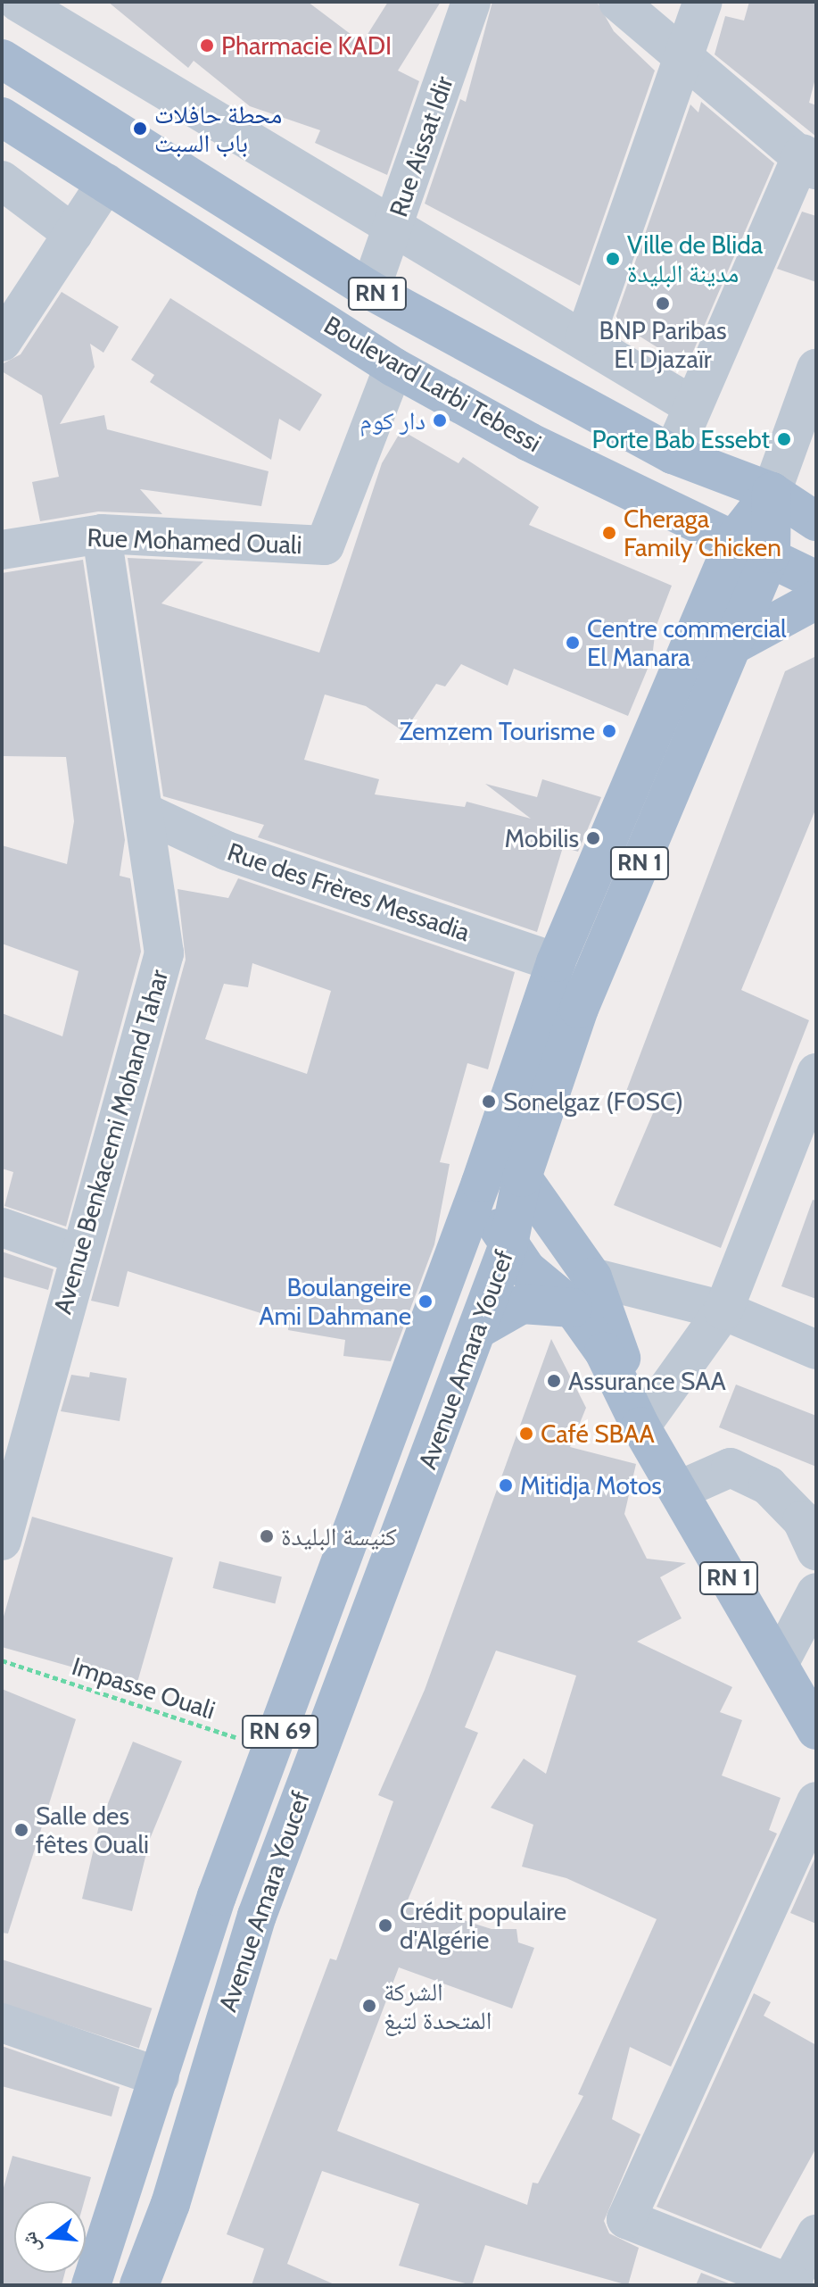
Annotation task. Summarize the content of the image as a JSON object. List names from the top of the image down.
{
  "streets": {
    "main road": [
      "RN 1",
      "Boulevard Larbi Tebessi",
      "Avenue Amara Youcef",
      "RN 69"
    ],
    "street": [
      "Rue Aissat Idir",
      "Rue Mohamed Ouali",
      "Rue des Frères Messadia",
      "Avenue Benkacemi Mohand Tahar"
    ],
    "path": ["Impasse Ouali"]
  },
  "crossings": [
    ["Rue Aissat Idir", "Boulevard Larbi Tebessi"],
    ["RN 1", "Boulevard Larbi Tebessi"],
    ["RN 1", "Avenue Amara Youcef"],
    ["Boulevard Larbi Tebessi", "Rue Mohamed Ouali"],
    ["Boulevard Larbi Tebessi", "Avenue Amara Youcef"],
    ["Rue Mohamed Ouali", "Avenue Benkacemi Mohand Tahar"],
    ["Rue des Frères Messadia", "Avenue Benkacemi Mohand Tahar"],
    ["Rue des Frères Messadia", "Avenue Amara Youcef"],
    ["Avenue Amara Youcef", "Impasse Ouali"]
  ],
  "places": [
    "Pharmacie KADI",
    "محطة حافلات باب السبت",
    "Ville de Blida مدينة البليدة",
    "BNP Paribas El Djazaïr",
    "دار كوم",
    "Porte Bab Essebt",
    "Cheraga Family Chicken",
    "Centre commercial El Manara",
    "Zemzem Tourisme",
    "Mobilis",
    "Sonelgaz (FOSC)",
    "Boulangeire Ami Dahmane",
    "Assurance SAA",
    "Café SBAA",
    "Mitidja Motos",
    "كنيسة البليدة",
    "Salle des fêtes Ouali",
    "Crédit populaire d'Algérie",
    "الشركة المتحدة لتبغ"
  ],
  "north": "left"
}
